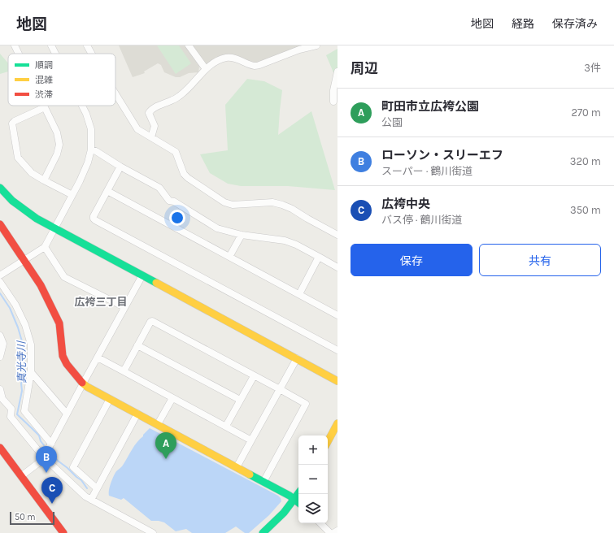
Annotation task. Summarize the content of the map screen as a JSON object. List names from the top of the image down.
{
  "districts": ["広袴三丁目"],
  "water": ["真光寺川"],
  "legend": ["順調", "混雑", "渋滞"],
  "scale_bar": "50 m",
  "page": {
    "header": "地図",
    "nav": ["地図", "経路", "保存済み"],
    "heading": ["周辺", "3件"],
    "list": [
      {
        "mark": "A",
        "name": "町田市立広袴公園",
        "note": "公園",
        "value": "270 m"
      },
      {
        "mark": "B",
        "name": "ローソン・スリーエフ",
        "note": "スーパー · 鶴川街道",
        "value": "320 m"
      },
      {
        "mark": "C",
        "name": "広袴中央",
        "note": "バス停 · 鶴川街道",
        "value": "350 m"
      }
    ],
    "buttons": ["保存", "共有"],
    "pins": ["A", "B", "C"],
    "map_buttons": ["+", "−"],
    "scale": "50 m"
  }
}
